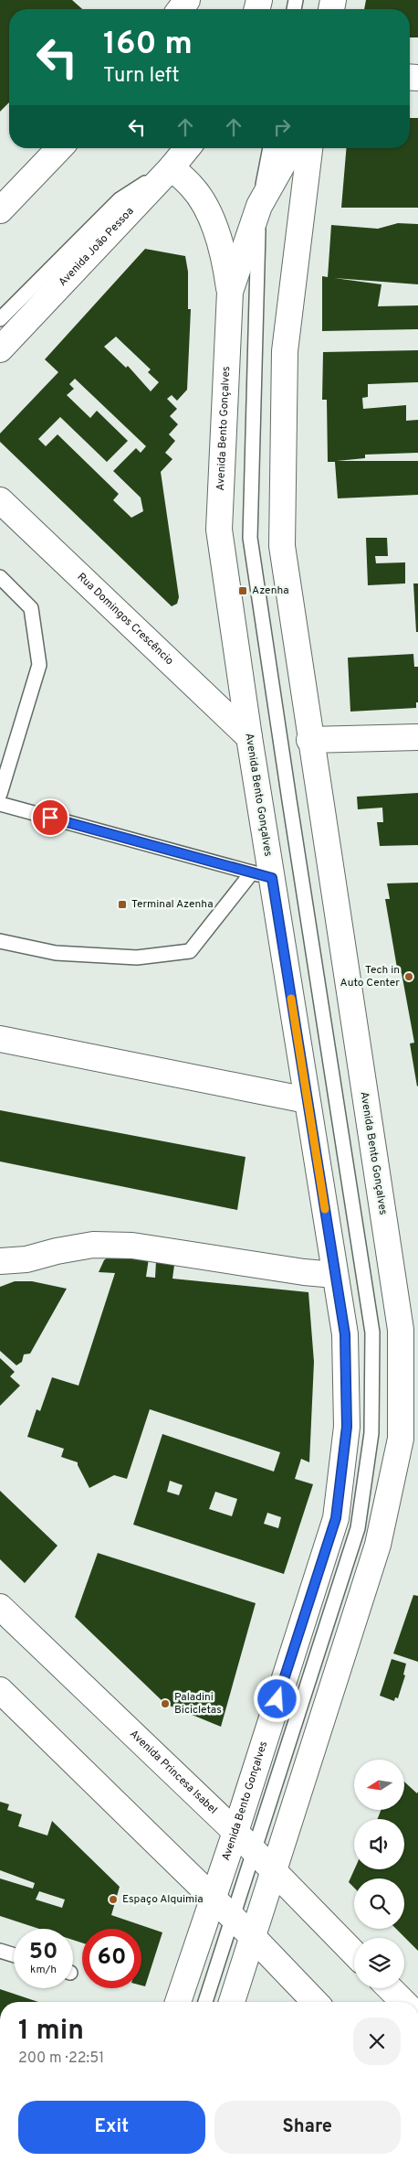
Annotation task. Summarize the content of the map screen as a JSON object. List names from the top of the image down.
{
  "streets": {
    "main road": [
      "Avenida João Pessoa",
      "Avenida Bento Gonçalves",
      "Rua Domingos Crescêncio",
      "Avenida Princesa Isabel"
    ]
  },
  "crossings": [
    ["Avenida Bento Gonçalves", "Rua Domingos Crescêncio"],
    ["Avenida Bento Gonçalves", "Avenida Princesa Isabel"]
  ],
  "places": {
    "transit": ["Azenha", "Terminal Azenha"],
    "other": ["Tech in Auto Center", "Paladini Bicicletas", "Espaço Alquimia"]
  },
  "north": "left",
  "page": {
    "turn": ["160 m", "Turn left"],
    "speed": "50 km/h",
    "limit": "60",
    "heading": ["1 min", "200 m · 22:51"],
    "buttons": ["Exit", "Share"]
  }
}
